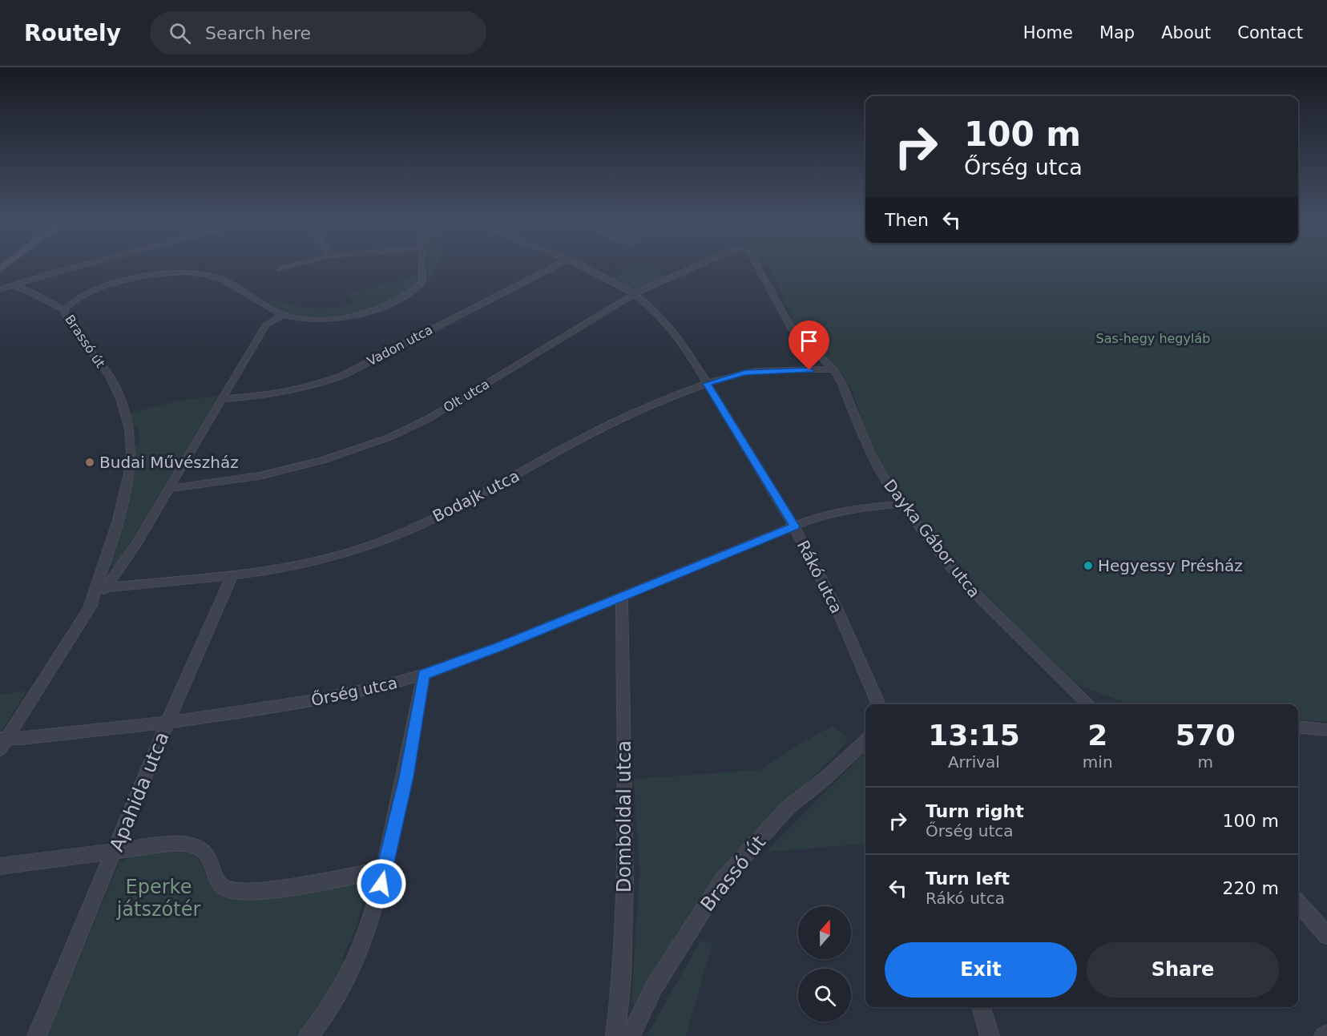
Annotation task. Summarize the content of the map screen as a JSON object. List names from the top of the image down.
{
  "streets": {
    "street": [
      "Brassó út",
      "Vadon utca",
      "Olt utca",
      "Bodajk utca",
      "Dayka Gábor utca",
      "Rákó utca",
      "Őrség utca",
      "Apahida utca",
      "Domboldal utca"
    ]
  },
  "crossings": [
    ["Brassó út", "Vadon utca"],
    ["Brassó út", "Olt utca"],
    ["Brassó út", "Bodajk utca"],
    ["Brassó út", "Őrség utca"],
    ["Olt utca", "Rákó utca"],
    ["Bodajk utca", "Dayka Gábor utca"],
    ["Bodajk utca", "Rákó utca"],
    ["Bodajk utca", "Apahida utca"],
    ["Dayka Gábor utca", "Őrség utca"],
    ["Rákó utca", "Őrség utca"],
    ["Őrség utca", "Apahida utca"],
    ["Őrség utca", "Domboldal utca"]
  ],
  "parks": ["Sas-hegy hegyláb", "Eperke játszótér"],
  "places": ["Budai Művészház", "Hegyessy Présház"],
  "north": "top",
  "page": {
    "header": "Routely",
    "search": "Search here",
    "nav": [
      "Home",
      "Map",
      "About",
      "Contact"
    ],
    "turn": ["100 m", "Őrség utca"],
    "then": "Then",
    "eta": [
      "13:15",
      "Arrival",
      "2",
      "min",
      "570",
      "m"
    ],
    "list": [
      {
        "name": "Turn right",
        "note": "Őrség utca",
        "value": "100 m"
      },
      {
        "name": "Turn left",
        "note": "Rákó utca",
        "value": "220 m"
      }
    ],
    "buttons": ["Exit", "Share"]
  }
}
